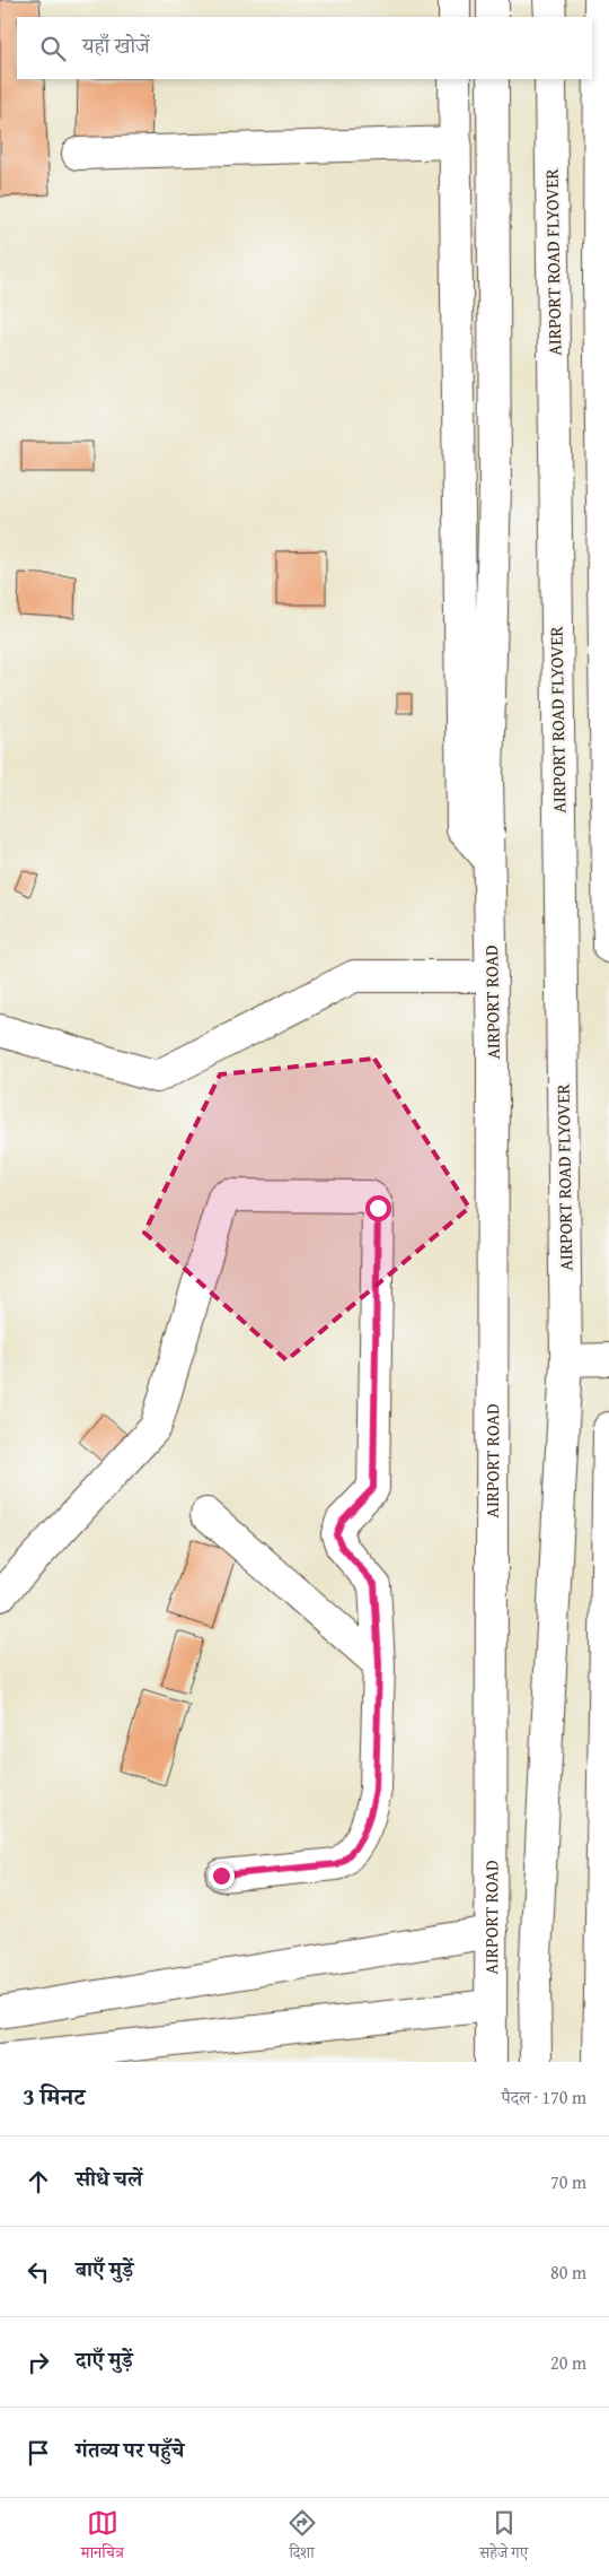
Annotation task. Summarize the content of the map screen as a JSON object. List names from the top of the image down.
{
  "streets": {
    "street": ["AIRPORT ROAD FLYOVER", "AIRPORT ROAD"]
  },
  "page": {
    "search": "यहाँ खोजें",
    "heading": ["3 मिनट", "पैदल · 170 m"],
    "list": [
      ["सीधे चलें", "70 m"],
      ["बाएँ मुड़ें", "80 m"],
      ["दाएँ मुड़ें", "20 m"],
      "गंतव्य पर पहुँचे"
    ],
    "nav": ["मानचित्र", "दिशा", "सहेजे गए"]
  }
}
